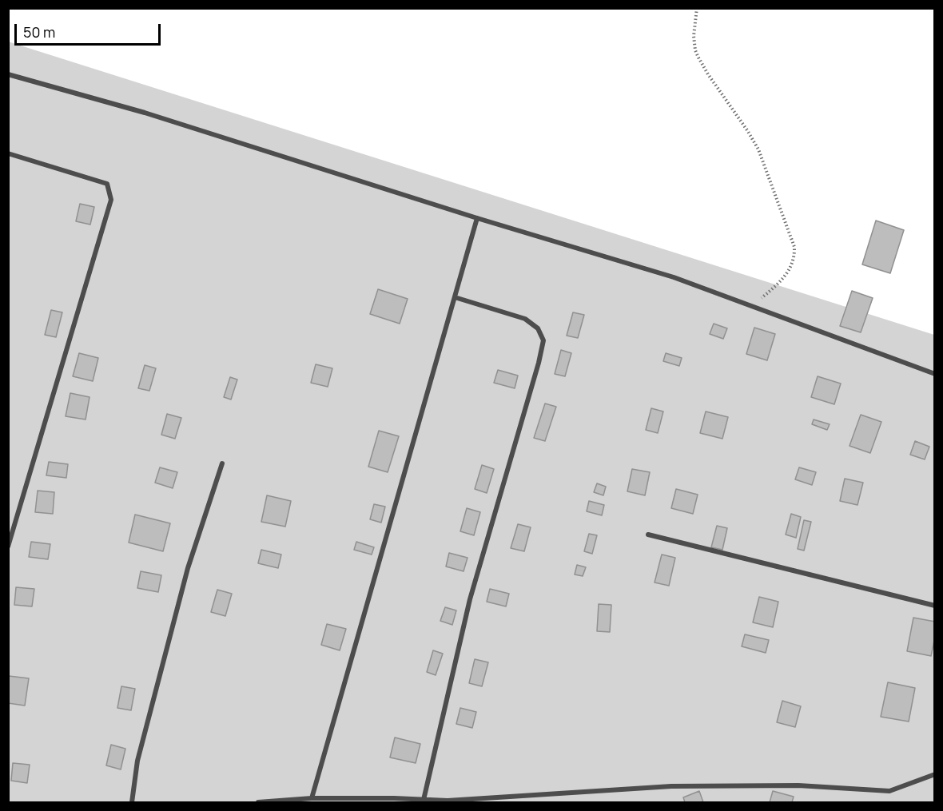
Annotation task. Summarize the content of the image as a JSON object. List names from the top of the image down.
{
  "scale_bar": "50 m"
}
